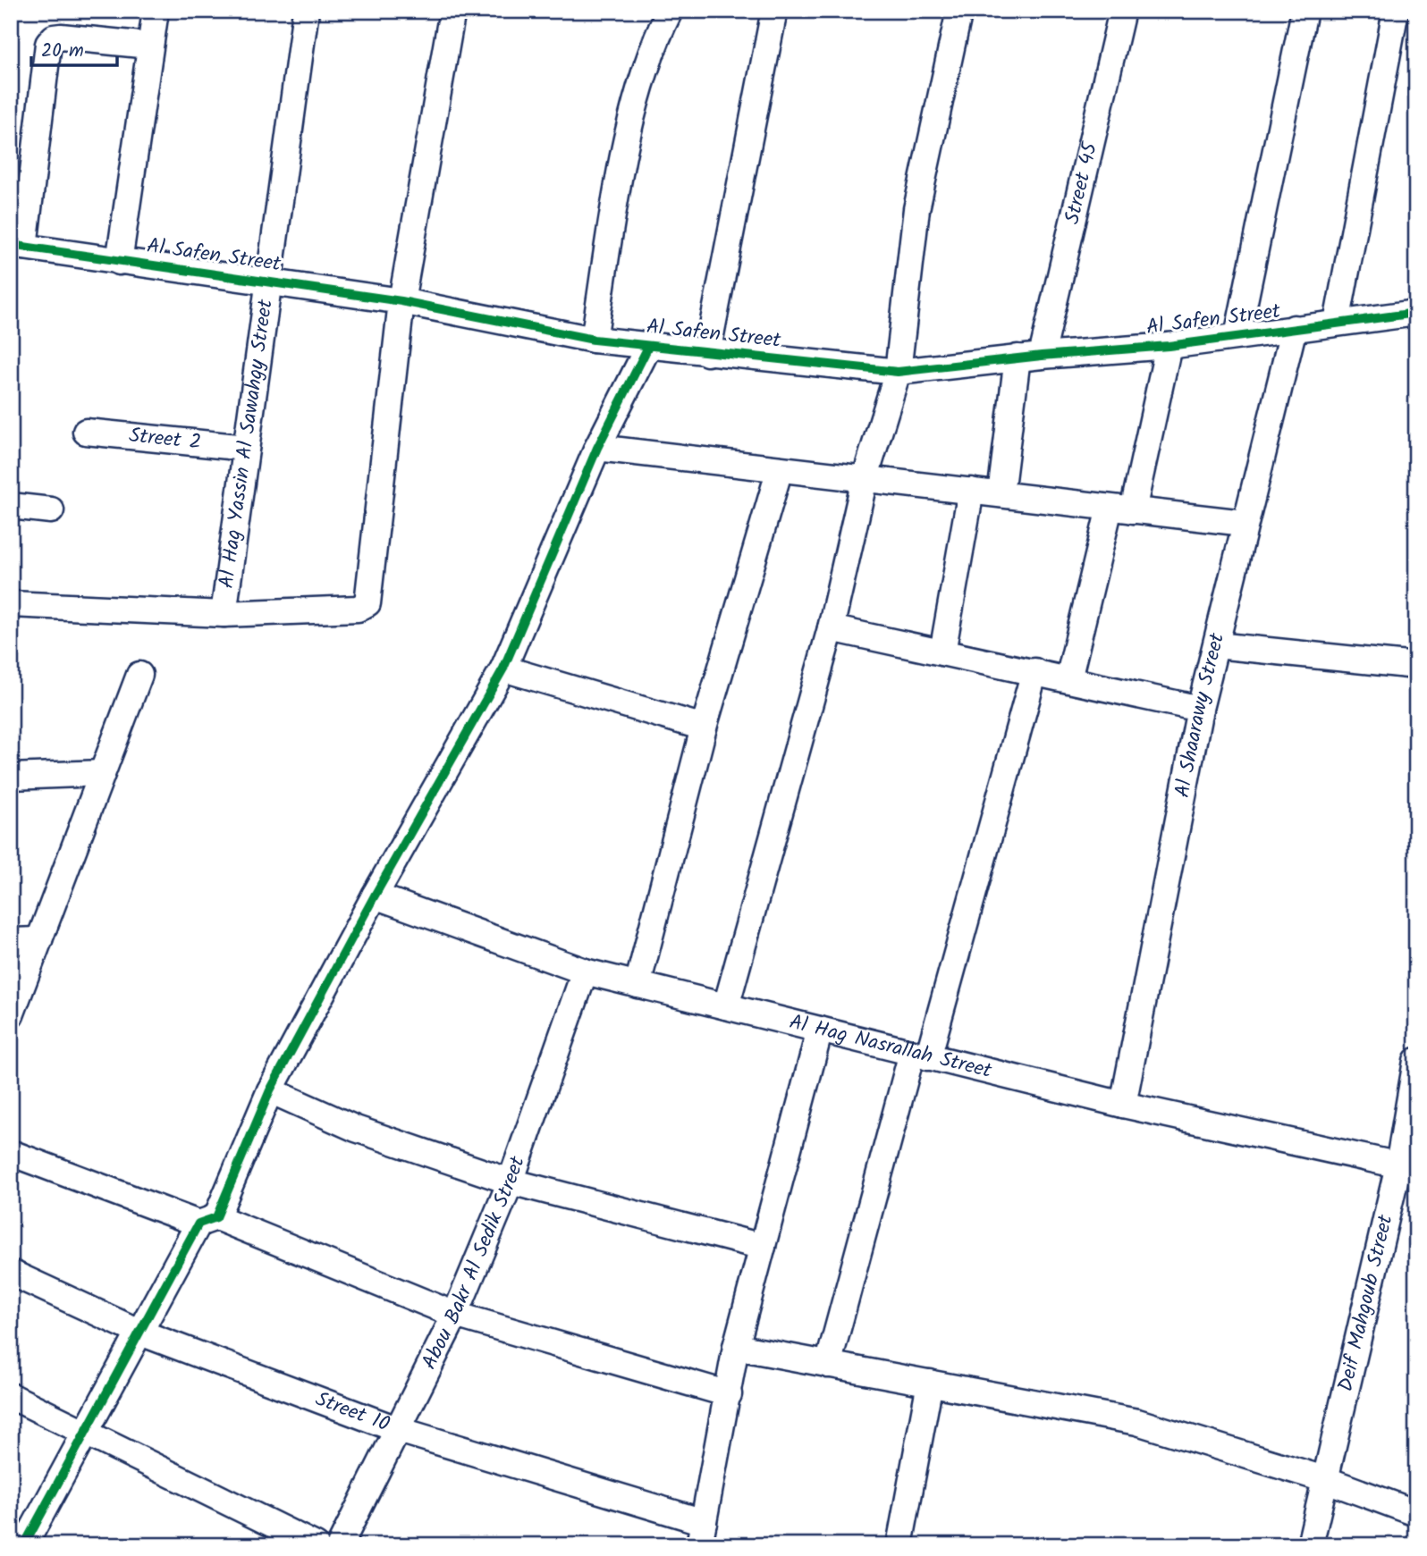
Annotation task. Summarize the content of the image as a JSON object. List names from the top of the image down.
{
  "streets": {
    "street": [
      "Street 45",
      "Al Safen Street",
      "Street 2",
      "Al Hag Yassin Al Sawahgy Street",
      "Al Shaarawy Street",
      "Al Hag Nasrallah Street",
      "Abou Bakr Al Sedik Street",
      "Deif Mahgoub Street",
      "Street 10"
    ]
  },
  "crossings": [
    ["Street 45", "Al Safen Street"],
    ["Al Safen Street", "Al Hag Yassin Al Sawahgy Street"],
    ["Al Safen Street", "Al Shaarawy Street"],
    ["Street 2", "Al Hag Yassin Al Sawahgy Street"],
    ["Al Shaarawy Street", "Al Hag Nasrallah Street"],
    ["Al Hag Nasrallah Street", "Abou Bakr Al Sedik Street"],
    ["Al Hag Nasrallah Street", "Deif Mahgoub Street"],
    ["Abou Bakr Al Sedik Street", "Street 10"]
  ],
  "scale_bar": "20 m"
}
